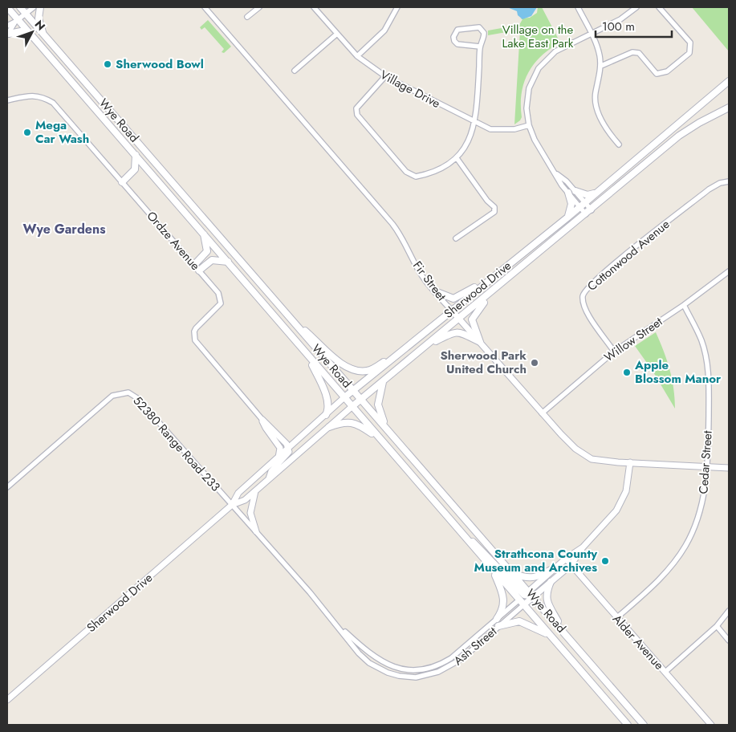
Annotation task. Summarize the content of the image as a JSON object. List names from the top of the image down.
{
  "streets": {
    "main road": ["Wye Road", "Sherwood Drive"],
    "street": [
      "Village Drive",
      "Ordze Avenue",
      "Cottonwood Avenue",
      "Fir Street",
      "Willow Street",
      "52380 Range Road 233",
      "Cedar Street",
      "Alder Avenue",
      "Ash Street"
    ]
  },
  "crossings": [
    ["Wye Road", "Sherwood Drive"],
    ["Wye Road", "Ash Street"],
    ["Cottonwood Avenue", "Willow Street"],
    ["Fir Street", "Sherwood Drive"],
    ["Fir Street", "Willow Street"],
    ["Fir Street", "Cedar Street"],
    ["Fir Street", "Ash Street"],
    ["Sherwood Drive", "52380 Range Road 233"],
    ["Sherwood Drive", "Ash Street"],
    ["Willow Street", "Cedar Street"],
    ["52380 Range Road 233", "Ash Street"],
    ["Cedar Street", "Alder Avenue"],
    ["Alder Avenue", "Ash Street"]
  ],
  "districts": ["Wye Gardens"],
  "parks": ["Village on the Lake East Park"],
  "places": [
    "Sherwood Bowl",
    "Mega Car Wash",
    "Sherwood Park United Church",
    "Apple Blossom Manor",
    "Strathcona County Museum and Archives"
  ],
  "scale_bar": "100 m",
  "north": "top right"
}
